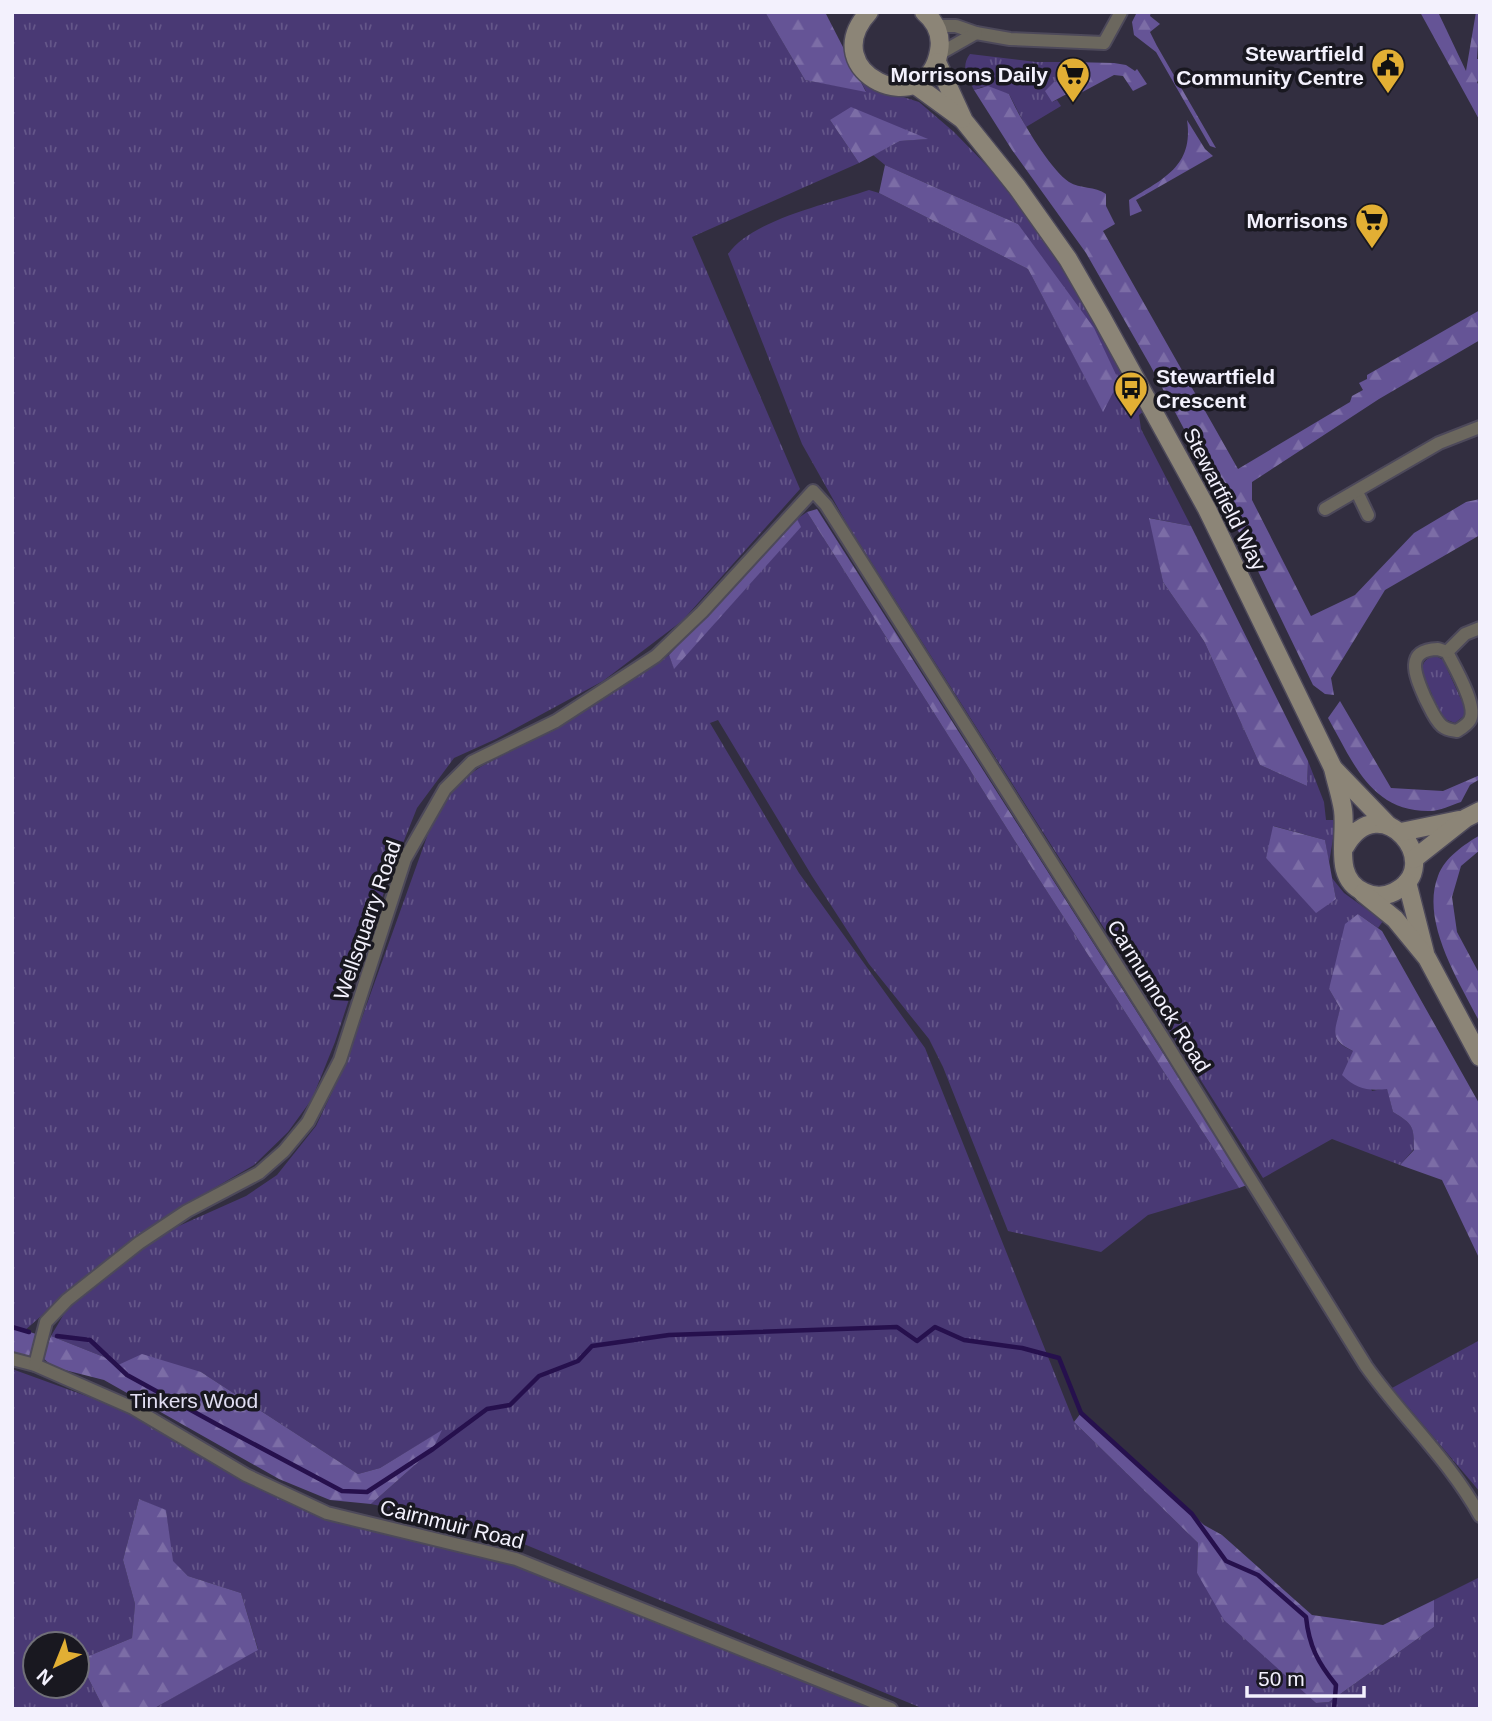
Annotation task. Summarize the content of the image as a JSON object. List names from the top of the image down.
{
  "streets": {
    "street": [
      "Stewartfield Way",
      "Wellsquarry Road",
      "Carmunnock Road",
      "Cairnmuir Road"
    ]
  },
  "crossings": [
    ["Wellsquarry Road", "Carmunnock Road"],
    ["Wellsquarry Road", "Cairnmuir Road"]
  ],
  "parks": ["Tinkers Wood"],
  "places": {
    "public building": ["Stewartfield Community Centre"],
    "supermarket": ["Morrisons Daily", "Morrisons"],
    "bus stop": ["Stewartfield Crescent"]
  },
  "scale_bar": "50 m",
  "north": "bottom left"
}
